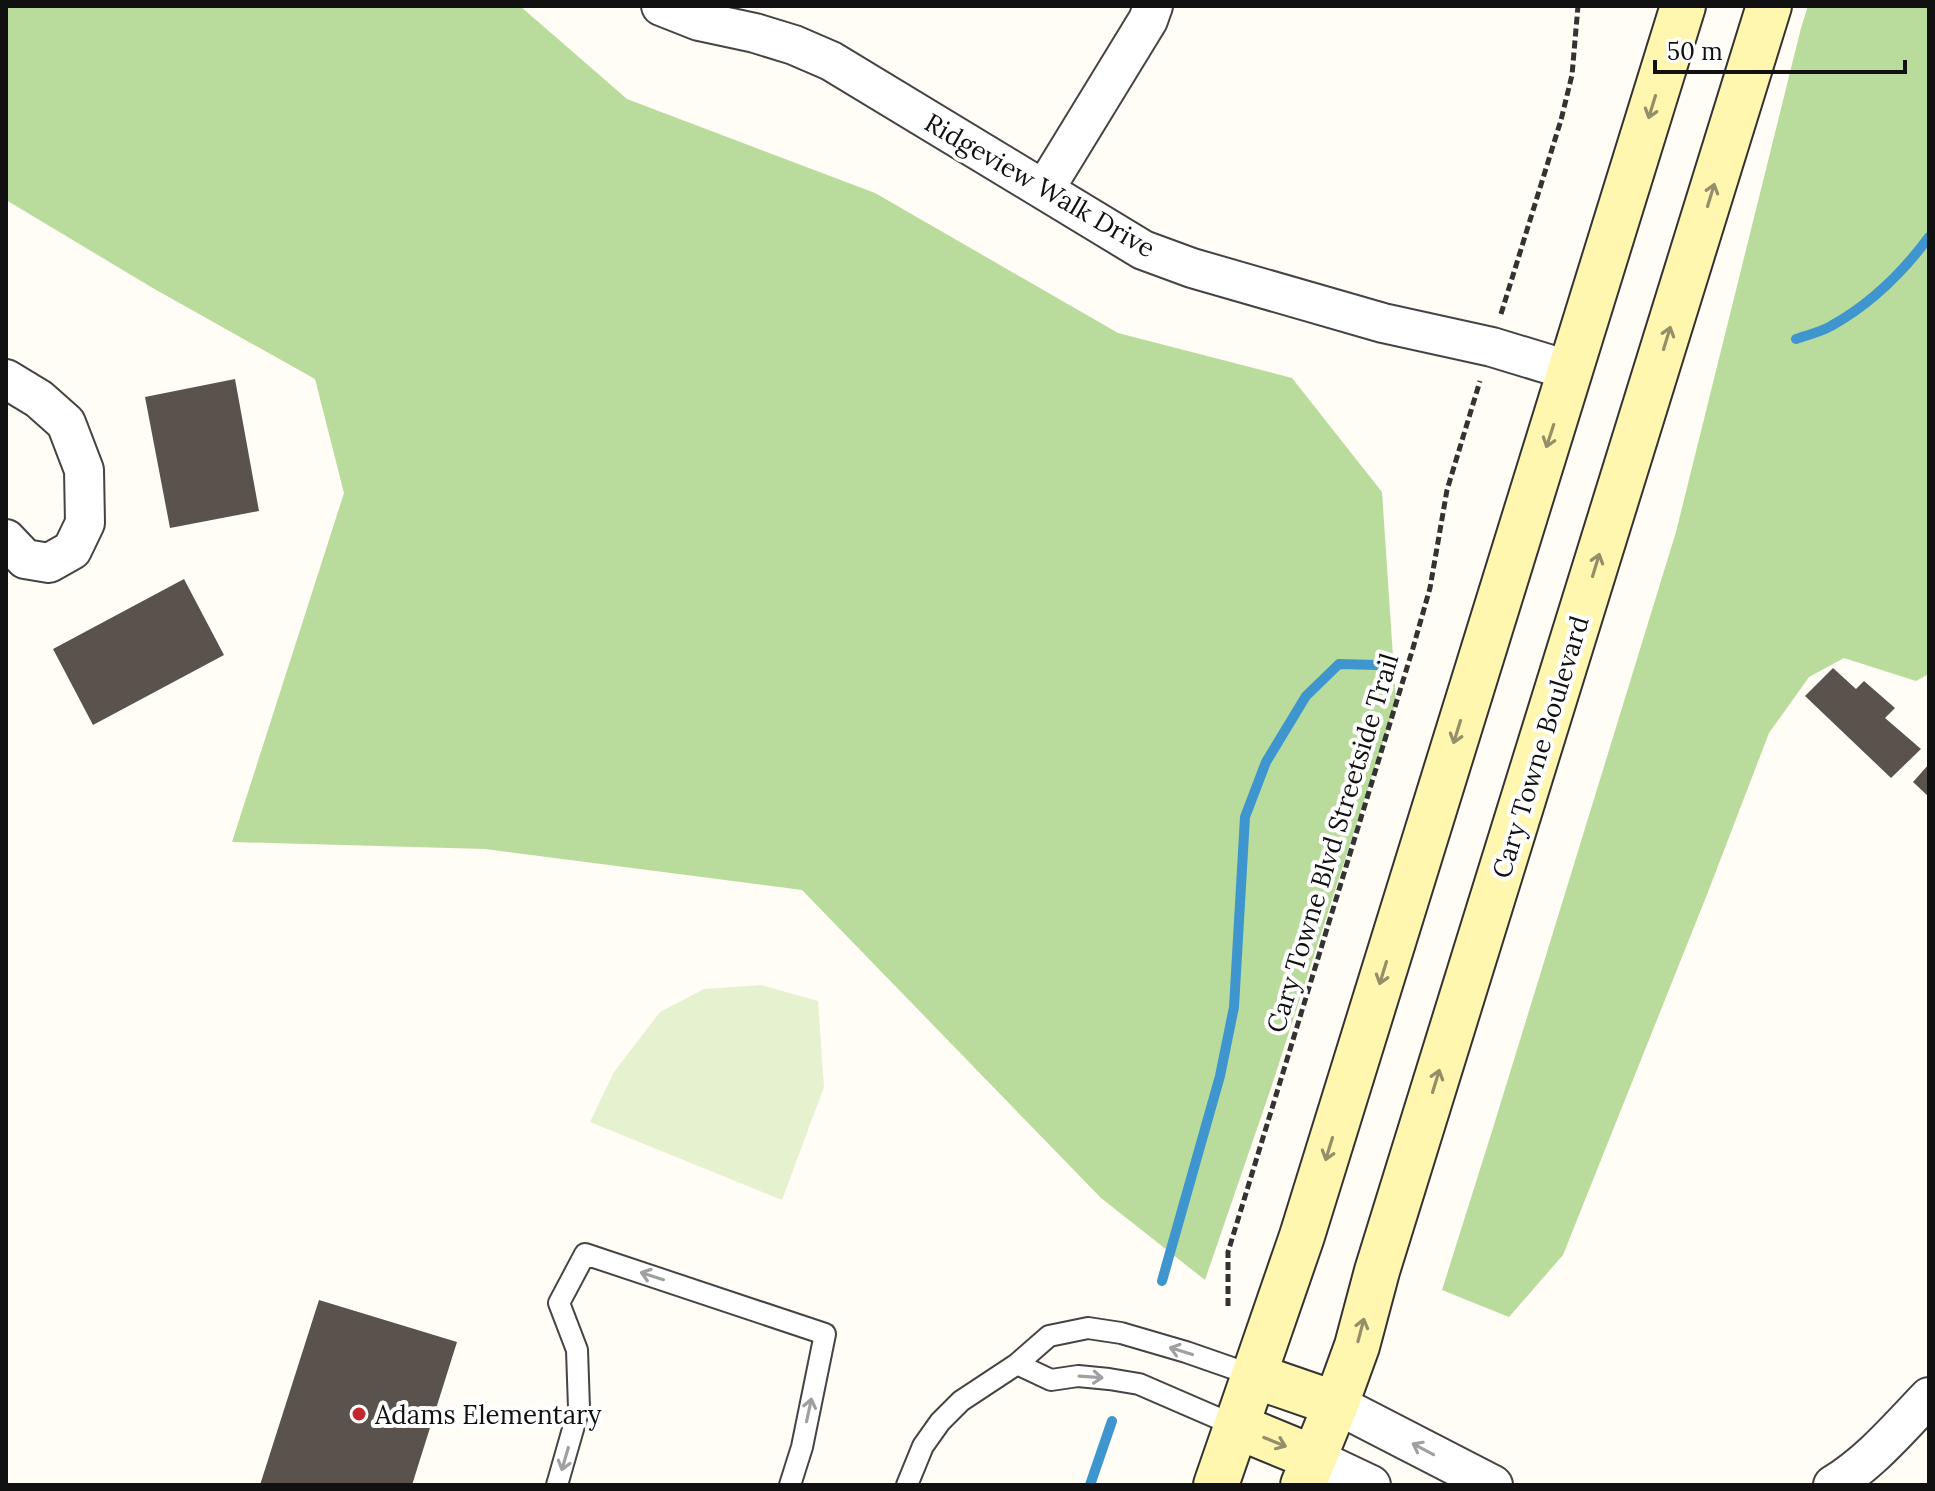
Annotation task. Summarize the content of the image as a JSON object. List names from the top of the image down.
{
  "streets": {
    "main road": ["Cary Towne Boulevard"],
    "street": ["Ridgeview Walk Drive"],
    "path": ["Cary Towne Blvd Streetside Trail"]
  },
  "places": ["Adams Elementary"],
  "scale_bar": "50 m"
}
